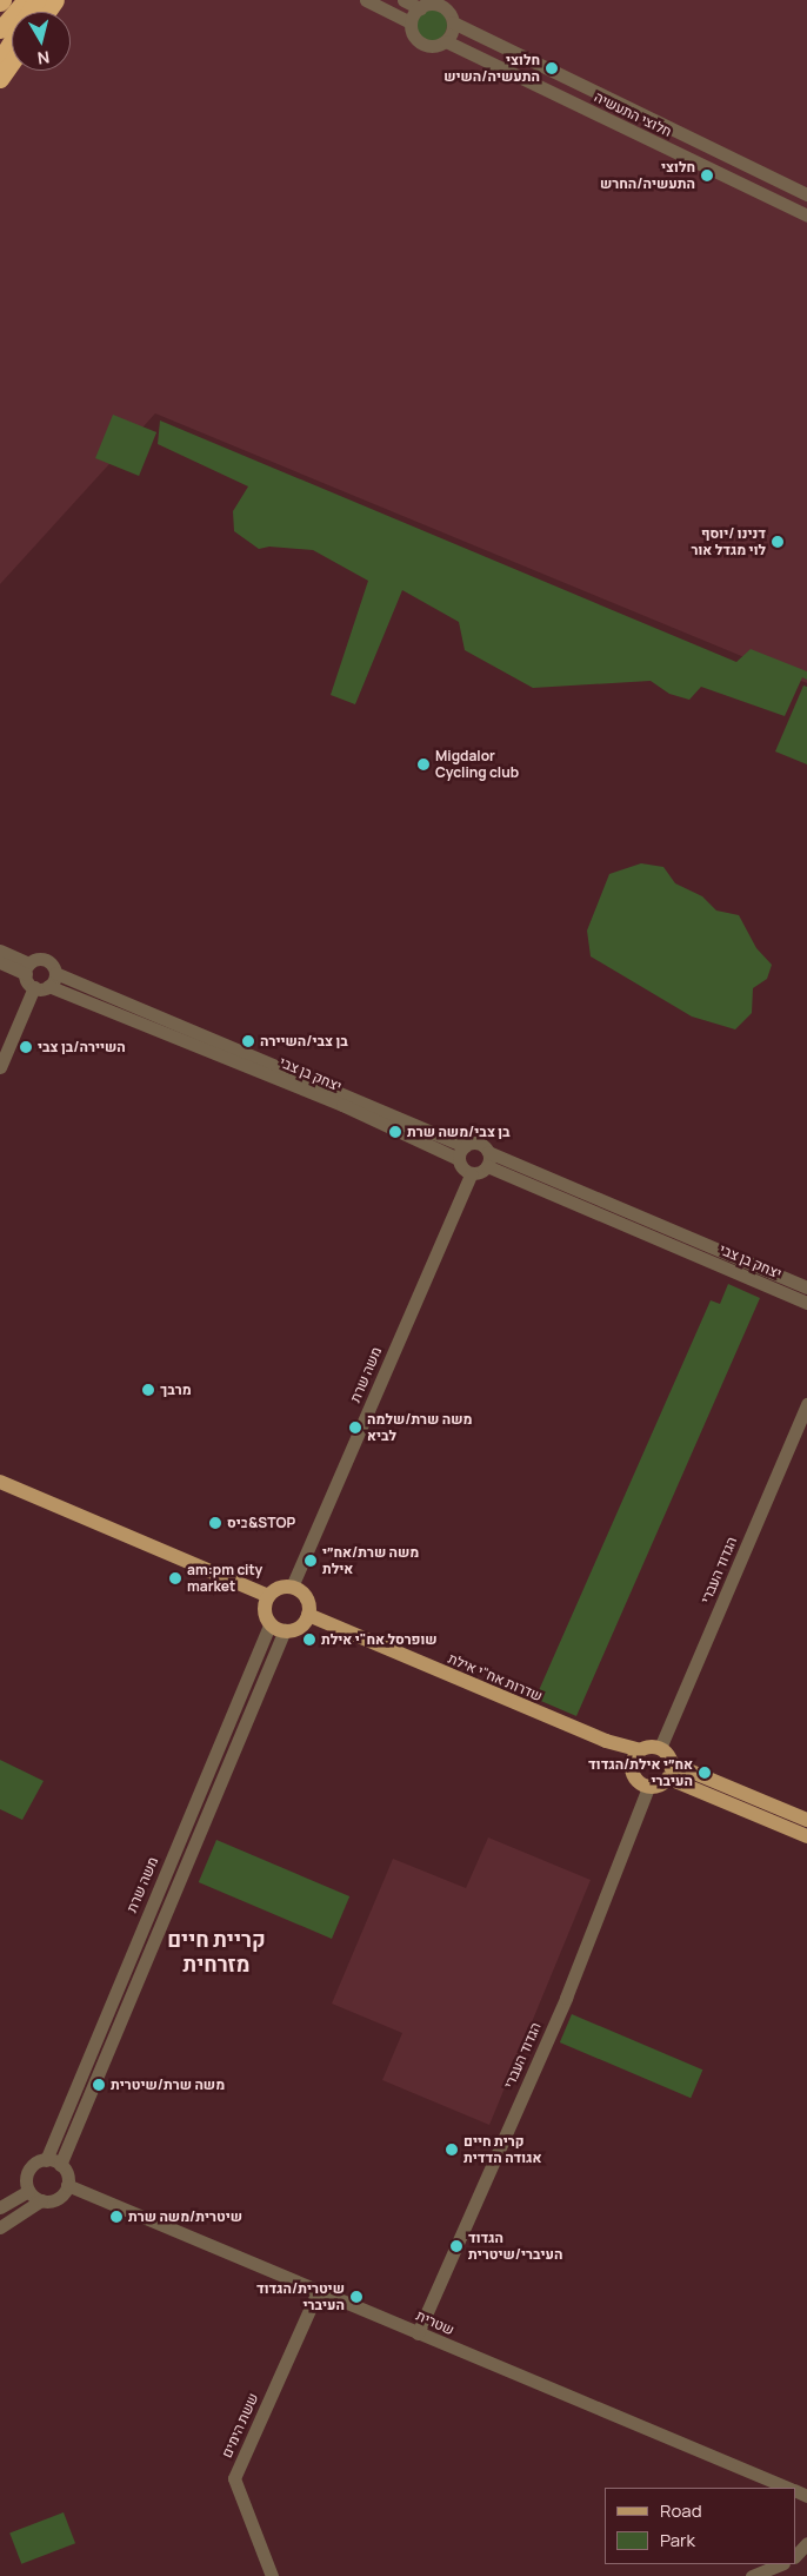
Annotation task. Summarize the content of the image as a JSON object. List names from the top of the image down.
{
  "streets": {
    "main road": ["שדרות אח\"י אילת"],
    "street": [
      "חלוצי התעשיה",
      "יצחק בן צבי",
      "משה שרת",
      "הגדוד העברי",
      "שטרית",
      "ששת הימים"
    ]
  },
  "crossings": [
    ["משה שרת", "שדרות אח\"י אילת"],
    ["משה שרת", "שטרית"],
    ["הגדוד העברי", "שדרות אח\"י אילת"],
    ["הגדוד העברי", "שטרית"],
    ["שטרית", "ששת הימים"]
  ],
  "districts": ["קריית חיים מזרחית"],
  "places": [
    "חלוצי התעשיה/השיש",
    "חלוצי התעשיה/החרש",
    "דנינו /יוסף לוי מגדל אור",
    "Migdalor Cycling club",
    "בן צבי/השיירה",
    "השיירה/בן צבי",
    "בן צבי/משה שרת",
    "מרבך",
    "משה שרת/שלמה לביא",
    "ביס&STOP",
    "משה שרת/אח״י אילת",
    "am:pm city market",
    "שופרסל אח\"י אילת",
    "אח״י אילת/הגדוד העיברי",
    "משה שרת/שיטרית",
    "קרית חיים אגודה הדדית",
    "שיטרית/משה שרת",
    "הגדוד העיברי/שיטרית",
    "שיטרית/הגדוד העיברי"
  ],
  "legend": ["Road", "Park"],
  "north": "bottom"
}
